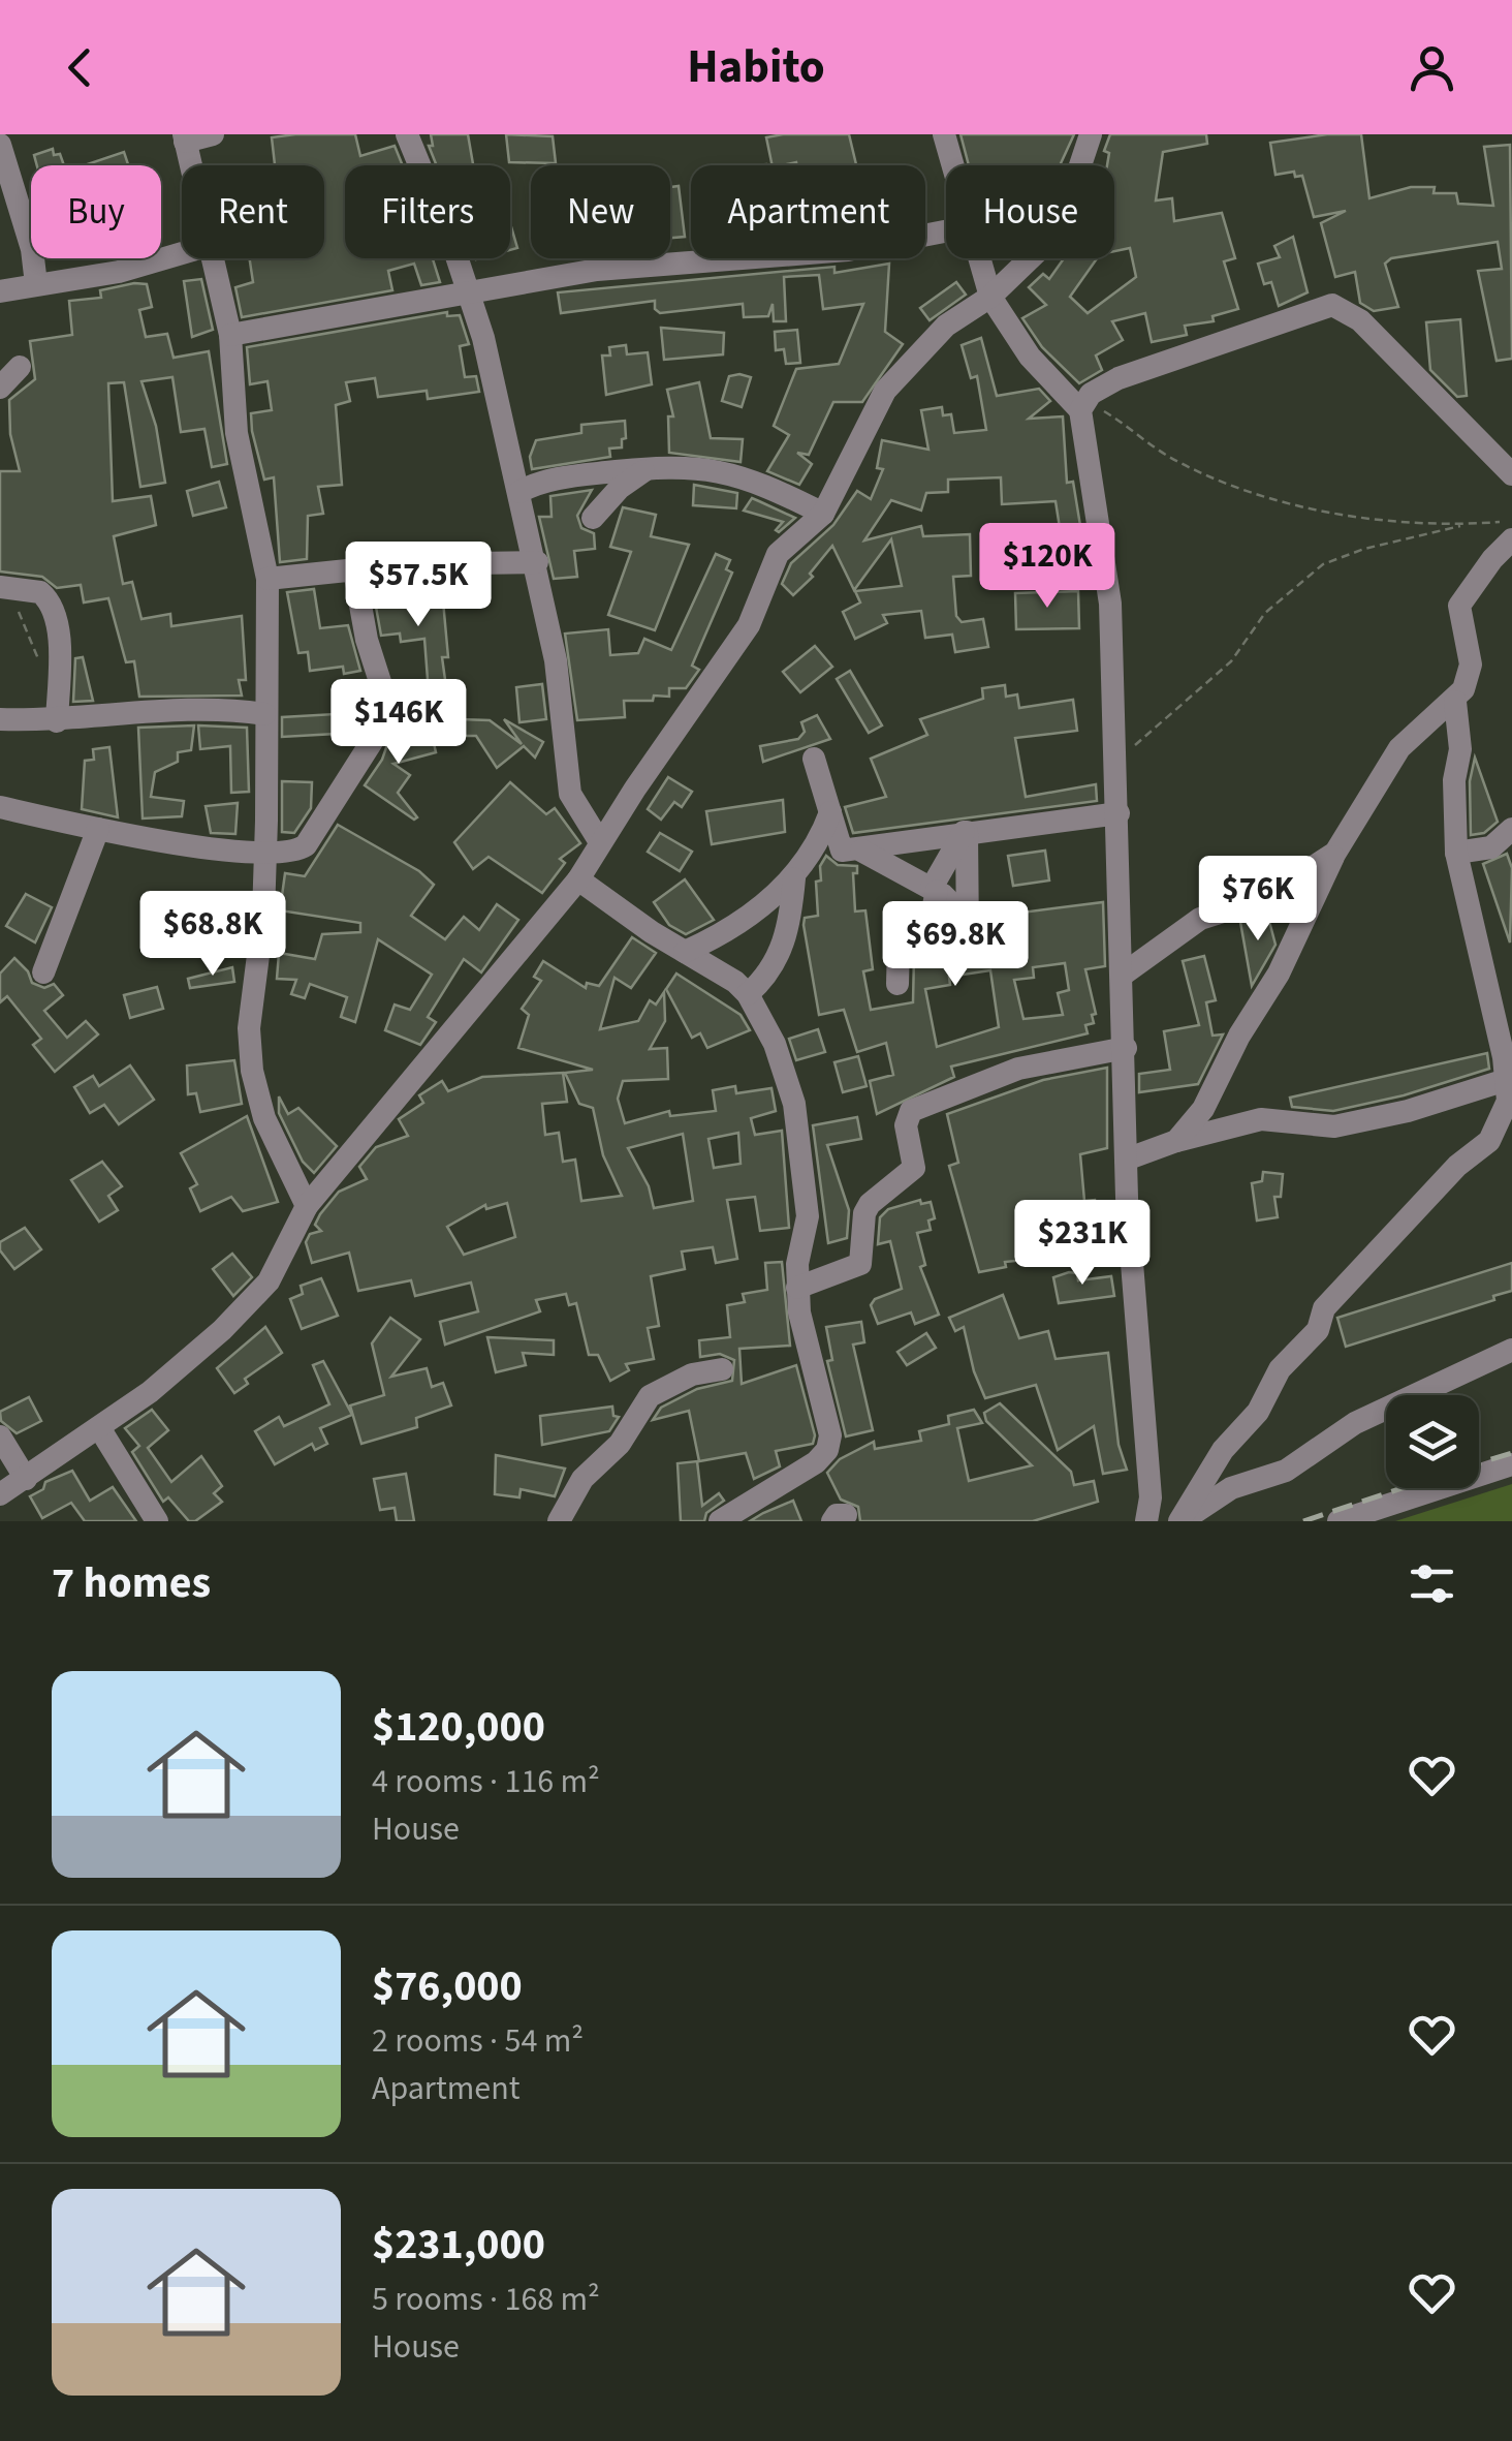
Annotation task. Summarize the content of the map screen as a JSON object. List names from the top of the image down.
{
  "page": {
    "header": "Habito",
    "chip": [
      "Buy",
      "Rent",
      "Filters",
      "New",
      "Apartment",
      "House"
    ],
    "price": [
      "$120K",
      "$57.5K",
      "$146K",
      "$76K",
      "$68.8K",
      "$69.8K",
      "$231K"
    ],
    "heading": "7 homes",
    "list": [
      {
        "name": "$120,000",
        "note": "4 rooms · 116 m² · House"
      },
      {
        "name": "$76,000",
        "note": "2 rooms · 54 m² · Apartment"
      },
      {
        "name": "$231,000",
        "note": "5 rooms · 168 m² · House"
      }
    ]
  }
}
